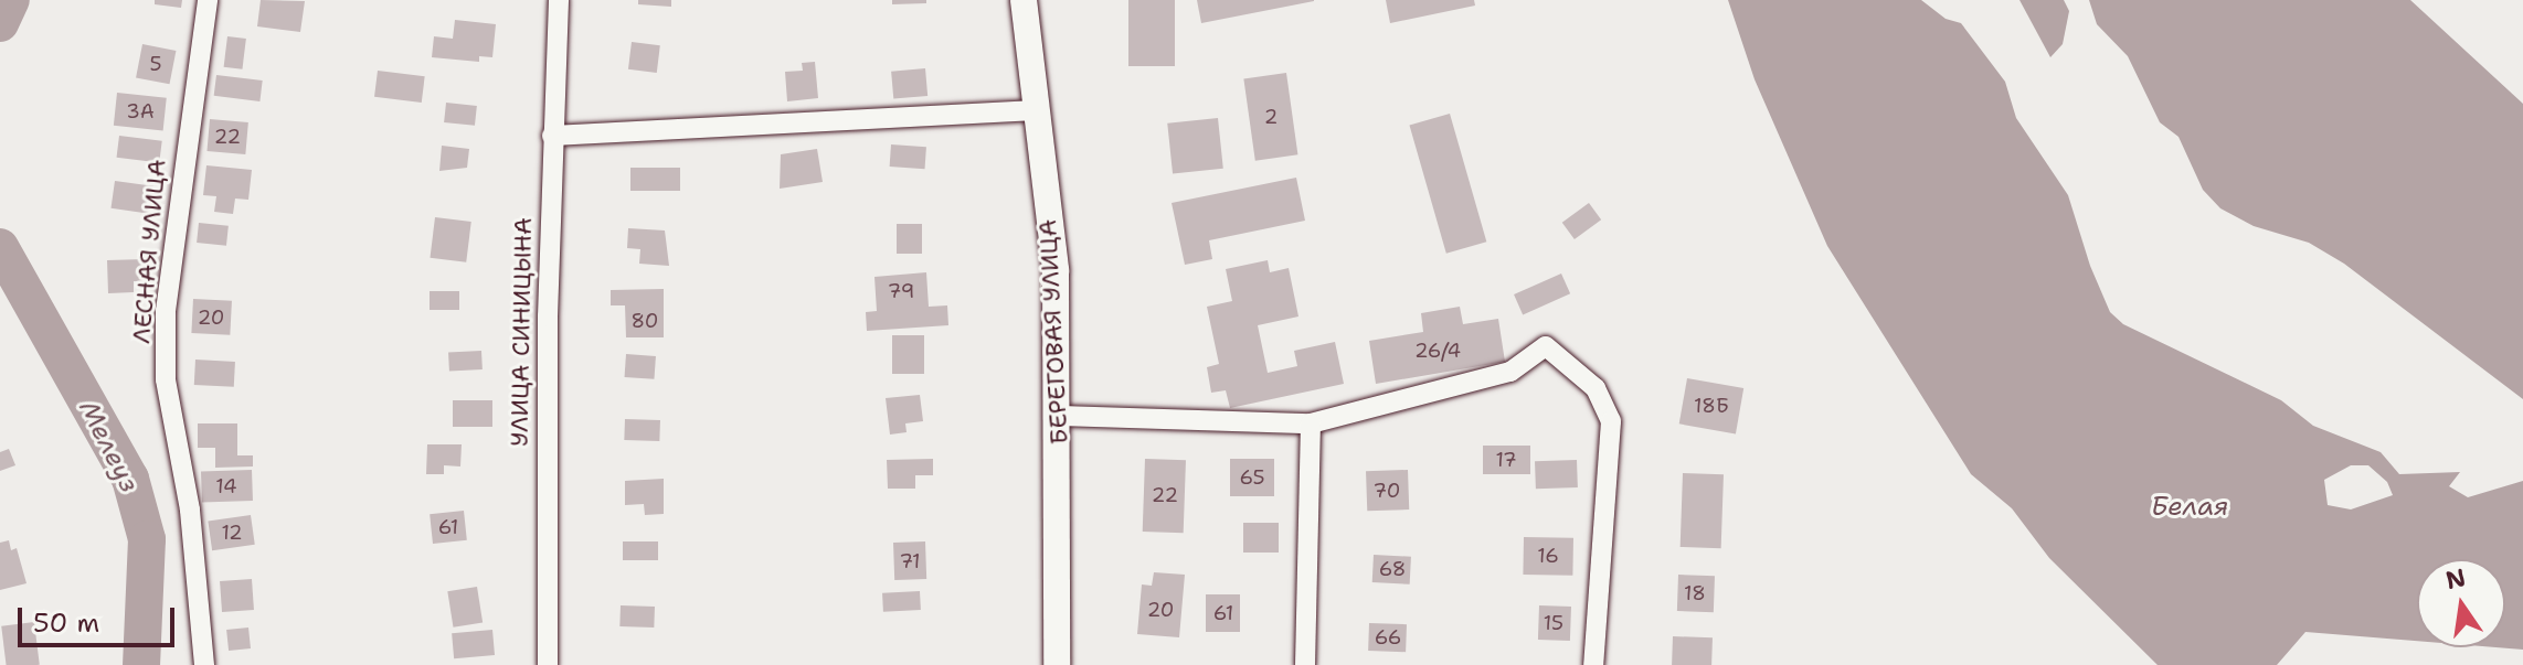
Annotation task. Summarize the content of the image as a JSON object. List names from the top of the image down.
{
  "streets": {
    "main road": ["БЕРЕГОВАЯ УЛИЦА"],
    "street": ["ЛЕСНАЯ УЛИЦА", "УЛИЦА СИНИЦЫНА"]
  },
  "water": ["Мелеуз", "Белая"],
  "house_numbers": [
    "5",
    "3А",
    "2",
    "22",
    "79",
    "20",
    "80",
    "26/4",
    "18Б",
    "17",
    "65",
    "14",
    "70",
    "22",
    "61",
    "12",
    "16",
    "71",
    "68",
    "18",
    "20",
    "61",
    "15",
    "66"
  ],
  "scale_bar": "50 m",
  "north": "top"
}
